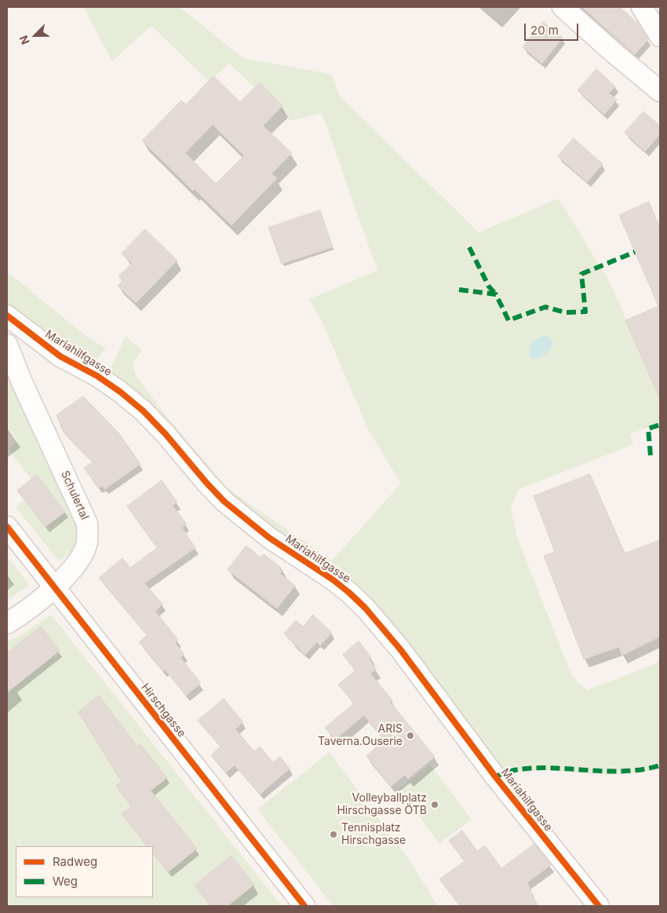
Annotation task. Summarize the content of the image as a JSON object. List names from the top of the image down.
{
  "streets": {
    "street": ["Mariahilfgasse", "Schulertal", "Hirschgasse"]
  },
  "crossings": [
    ["Schulertal", "Hirschgasse"]
  ],
  "places": ["ARIS Taverna.Ouserie", "Volleyballplatz Hirschgasse ÖTB", "Tennisplatz Hirschgasse"],
  "legend": ["Radweg", "Weg"],
  "scale_bar": "20 m",
  "north": "bottom left"
}
